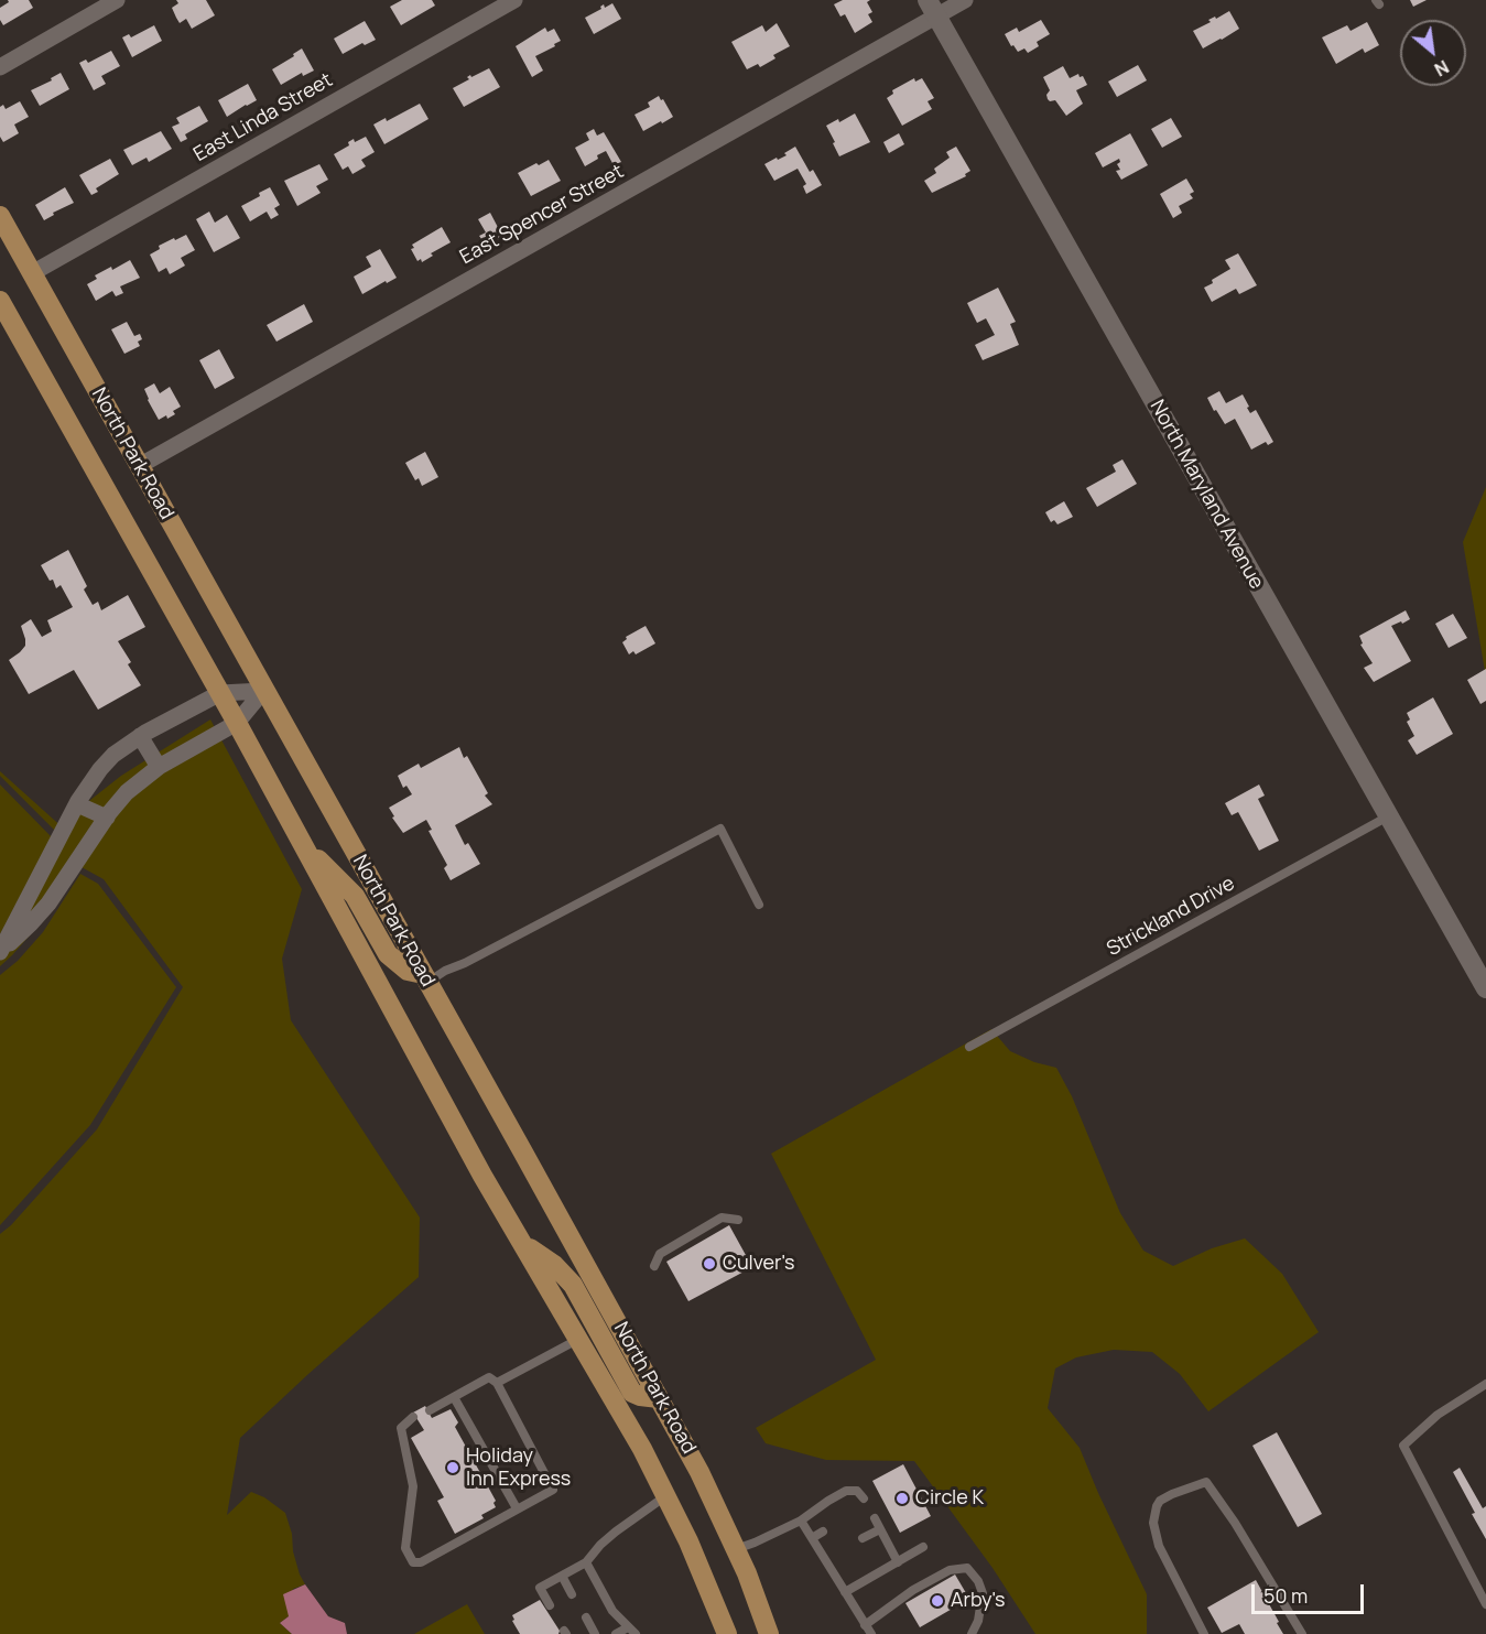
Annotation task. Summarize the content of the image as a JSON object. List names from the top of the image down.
{
  "streets": {
    "main road": ["North Park Road"],
    "street": ["East Linda Street", "East Spencer Street", "North Maryland Avenue"],
    "lane": ["Strickland Drive"]
  },
  "crossings": [
    ["East Linda Street", "North Park Road"],
    ["East Spencer Street", "North Park Road"],
    ["East Spencer Street", "North Maryland Avenue"],
    ["North Maryland Avenue", "Strickland Drive"]
  ],
  "places": [
    "Culver's",
    "Holiday Inn Express",
    "Circle K",
    "Arby's"
  ],
  "scale_bar": "50 m",
  "north": "bottom right"
}
